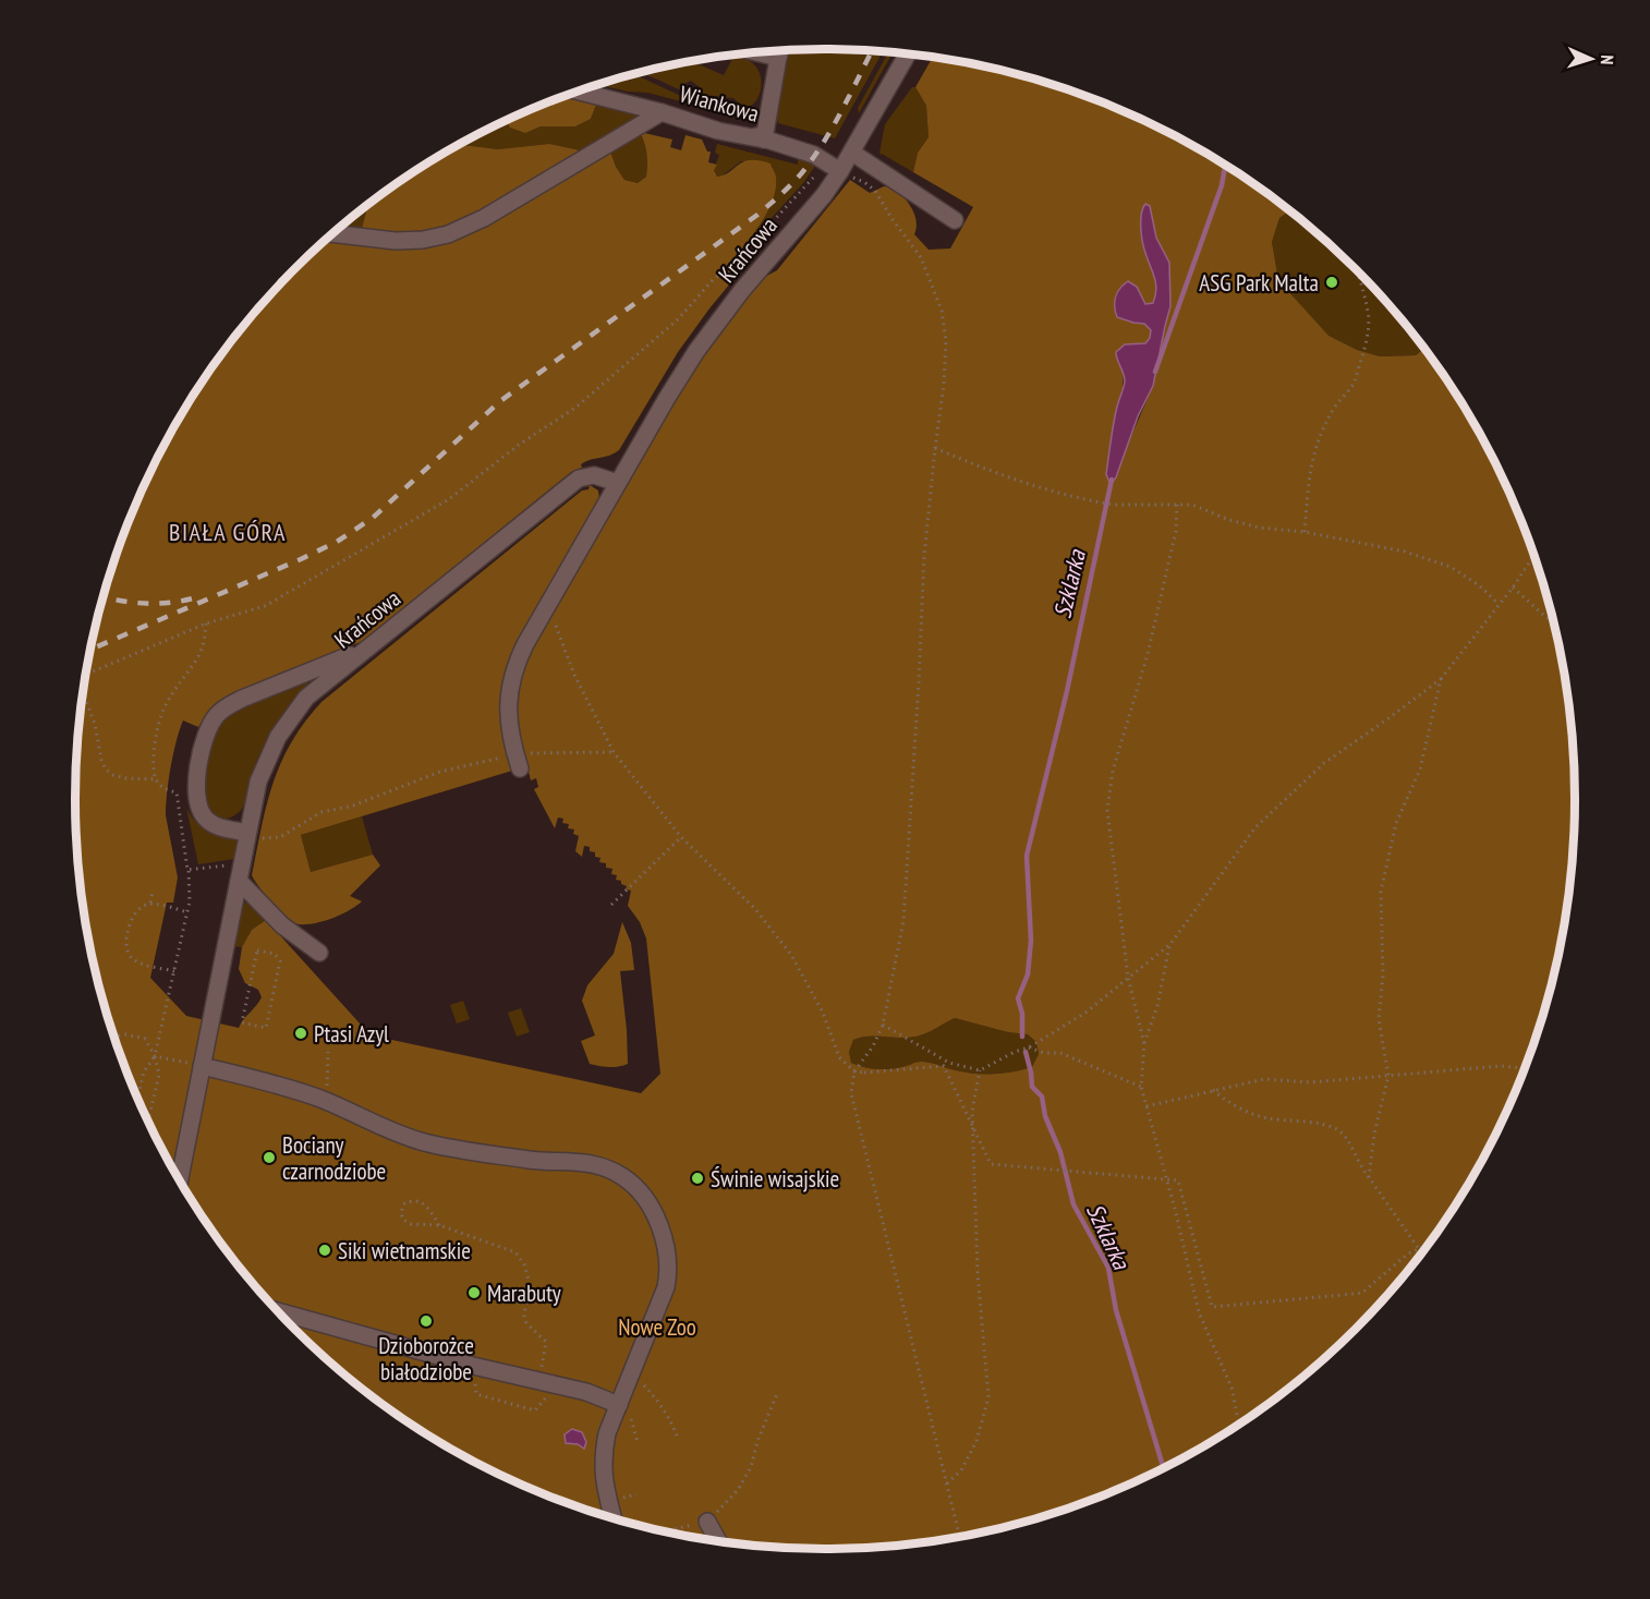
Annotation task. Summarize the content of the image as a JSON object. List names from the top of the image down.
{
  "streets": {
    "street": ["Wiankowa", "Krańcowa"]
  },
  "crossings": [
    ["Wiankowa", "Krańcowa"]
  ],
  "districts": ["BIAŁA GÓRA"],
  "water": ["Szklarka"],
  "parks": ["Nowe Zoo"],
  "places": [
    "ASG Park Malta",
    "Ptasi Azyl",
    "Bociany czarnodziobe",
    "Świnie wisajskie",
    "Siki wietnamskie",
    "Marabuty",
    "Dzioborożce białodziobe"
  ],
  "north": "right"
}
